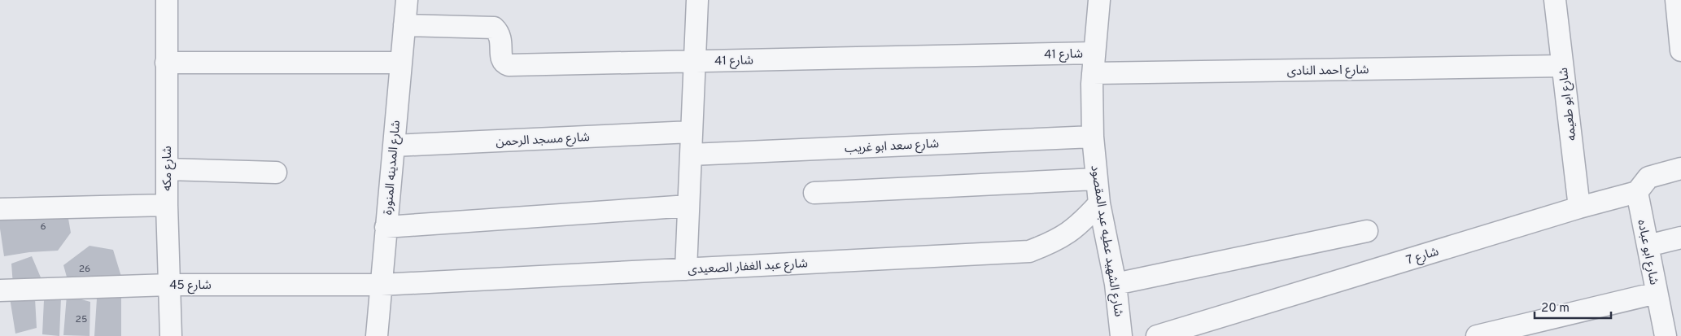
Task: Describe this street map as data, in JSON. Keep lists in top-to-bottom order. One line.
{"streets":{"street":["شارع 41","شارع احمد النادى","شارع ابو طعيمه","شارع مسجد الرحمن","شارع سعد ابو غريب","شارع المدينه المنورة","شارع مكه","شارع الشهيد عطيه عبد المقصود","شارع ابو عباده","شارع 7","شارع عبد الغفار الصعيدى","شارع 45"]},"crossings":[["شارع 41","شارع احمد النادى"],["شارع 41","شارع المدينه المنورة"],["شارع 41","شارع الشهيد عطيه عبد المقصود"],["شارع احمد النادى","شارع ابو طعيمه"],["شارع احمد النادى","شارع الشهيد عطيه عبد المقصود"],["شارع ابو طعيمه","شارع 7"],["شارع مسجد الرحمن","شارع المدينه المنورة"],["شارع سعد ابو غريب","شارع الشهيد عطيه عبد المقصود"],["شارع المدينه المنورة","شارع عبد الغفار الصعيدى"],["شارع المدينه المنورة","شارع 45"],["شارع مكه","شارع 45"],["شارع الشهيد عطيه عبد المقصود","شارع عبد الغفار الصعيدى"],["شارع ابو عباده","شارع 7"],["شارع عبد الغفار الصعيدى","شارع 45"]],"house_numbers":["6","26","25"],"scale_bar":"20 m"}
